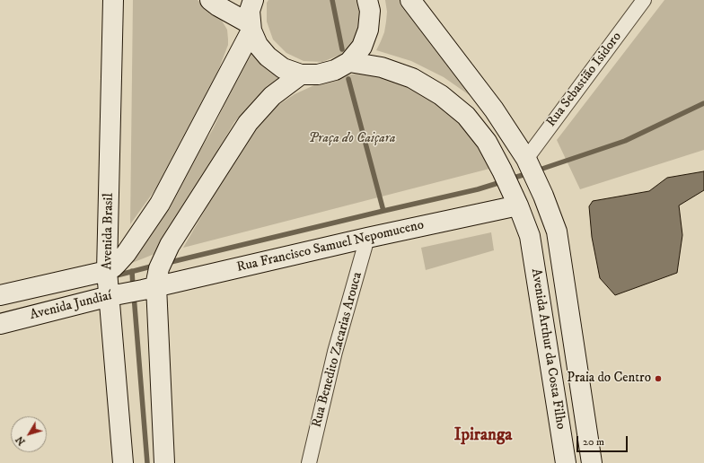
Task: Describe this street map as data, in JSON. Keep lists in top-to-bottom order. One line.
{"streets":{"main road":["Avenida Brasil","Rua Francisco Samuel Nepomuceno","Avenida Jundiaí","Avenida Arthur da Costa Filho"],"street":["Rua Sebastião Isidoro","Rua Benedito Zacarias Arouca"]},"crossings":[["Rua Sebastião Isidoro","Avenida Arthur da Costa Filho"],["Avenida Brasil","Avenida Jundiaí"],["Rua Francisco Samuel Nepomuceno","Avenida Jundiaí"],["Rua Francisco Samuel Nepomuceno","Avenida Arthur da Costa Filho"],["Rua Francisco Samuel Nepomuceno","Rua Benedito Zacarias Arouca"]],"districts":["Ipiranga"],"parks":["Praça do Caiçara"],"places":["Praia do Centro"],"scale_bar":"20 m","north":"bottom left"}
